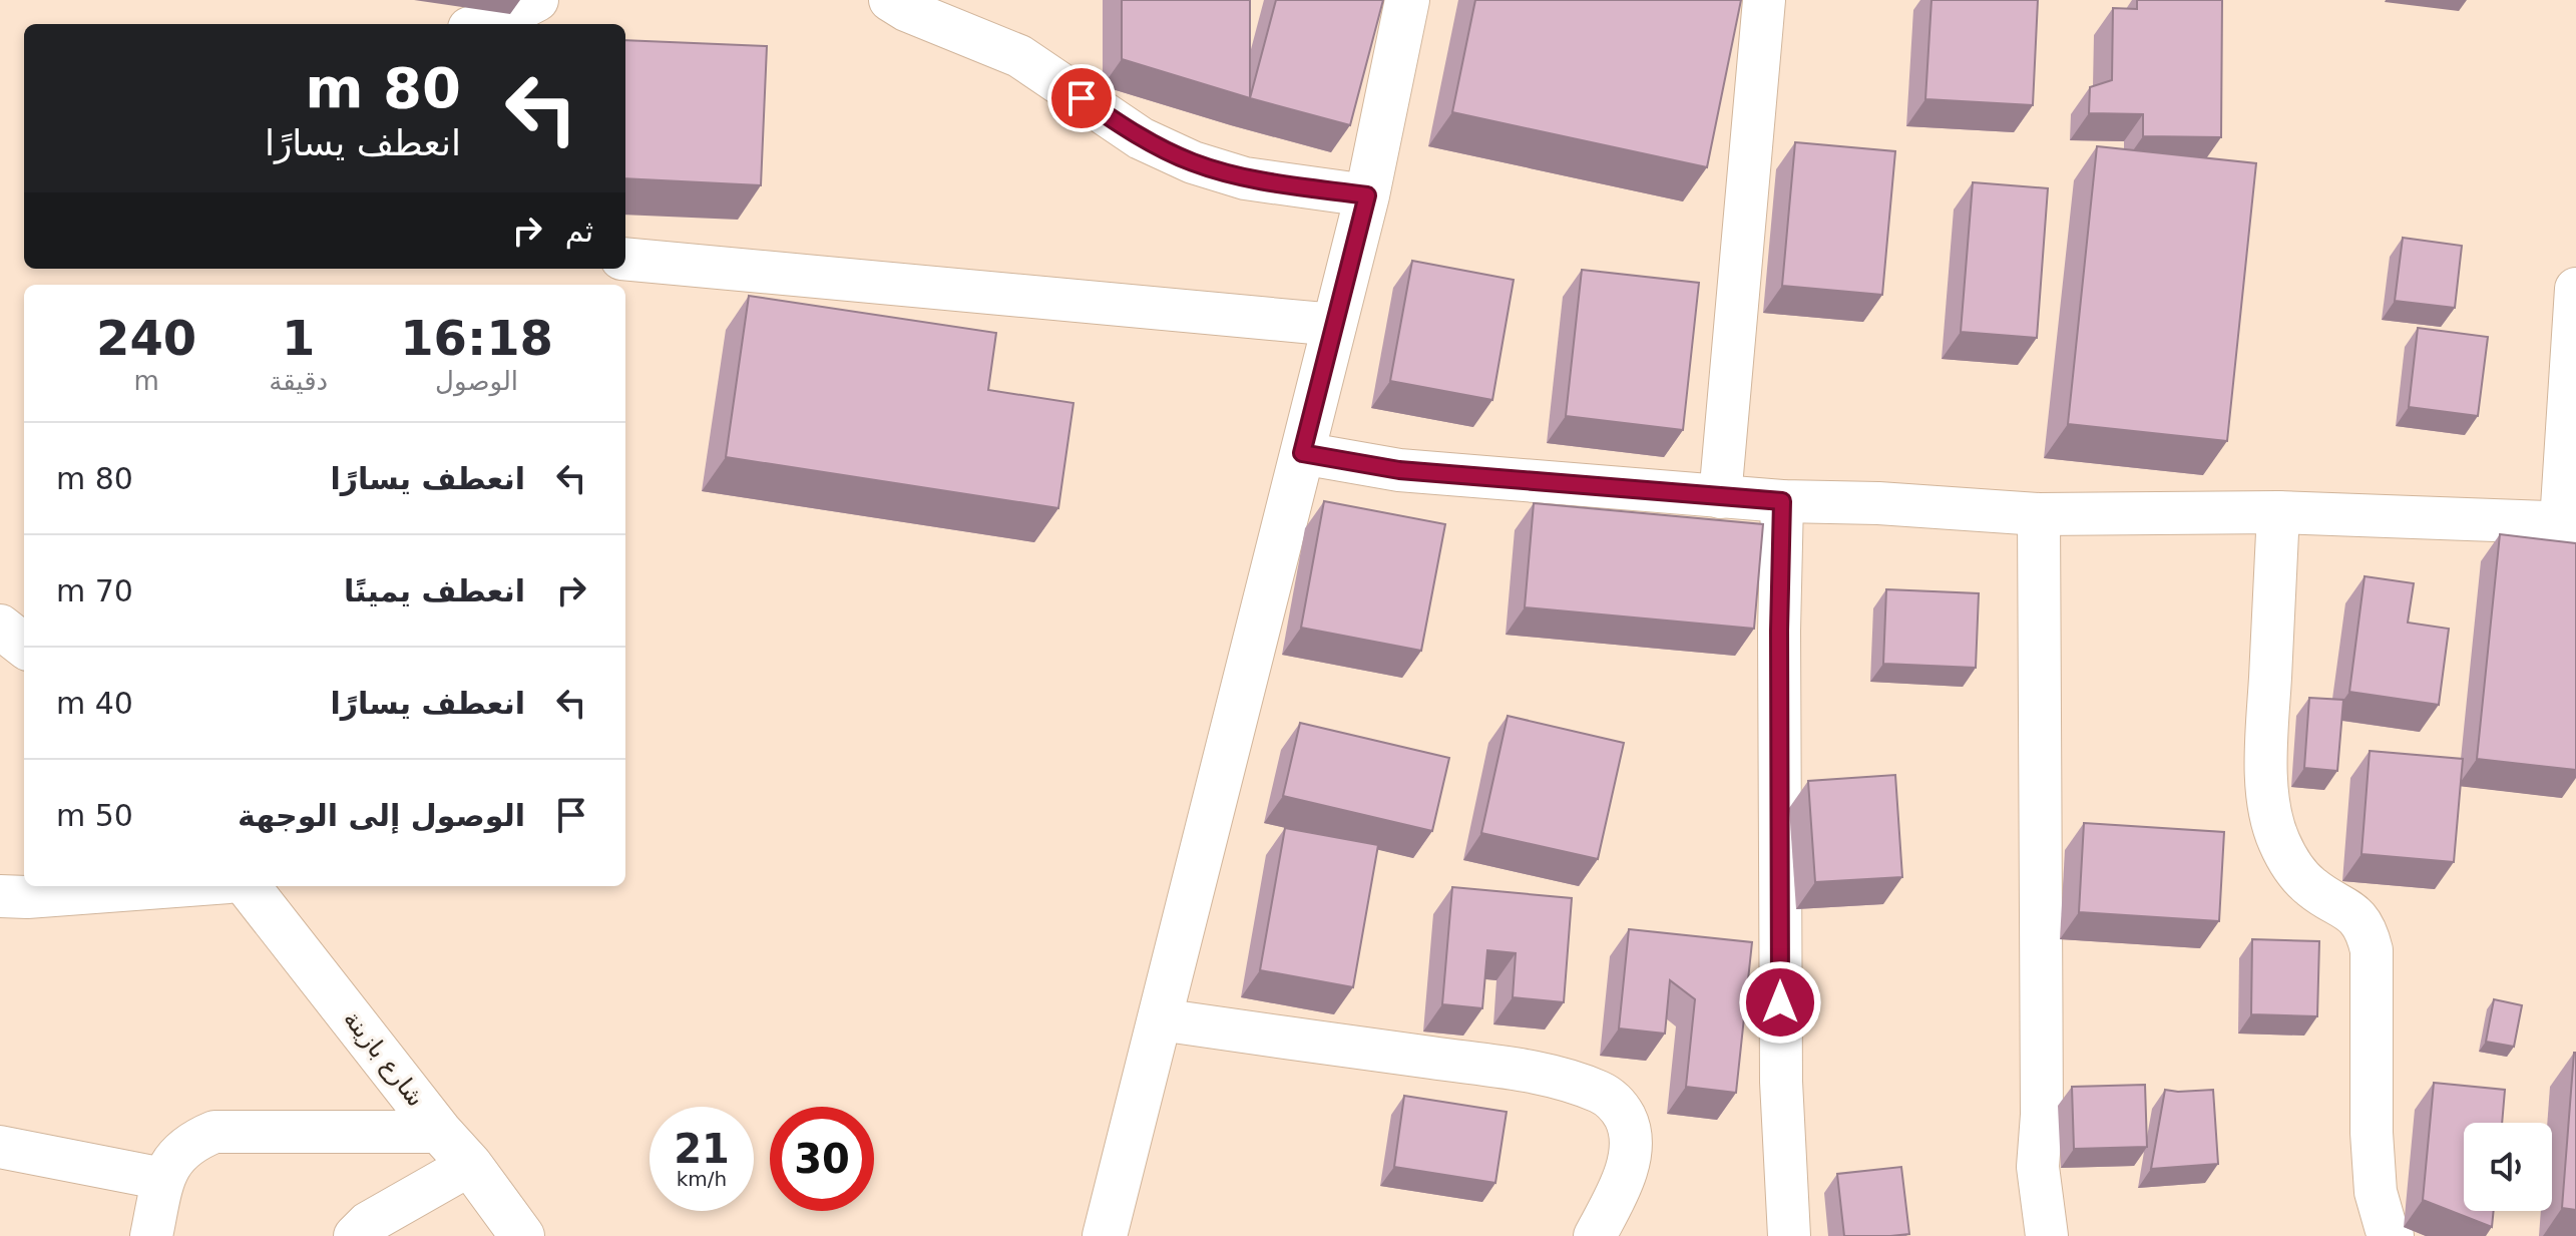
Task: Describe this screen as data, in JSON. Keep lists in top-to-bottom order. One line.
{"streets":{"street":["شارع بازينة"]},"page":{"turn":["80 m","انعطف يسارًا"],"then":"ثم","eta":["16:18","الوصول","1","دقيقة","240","m"],"list":[{"name":"انعطف يسارًا","value":"80 m"},{"name":"انعطف يمينًا","value":"70 m"},{"name":"انعطف يسارًا","value":"40 m"},{"name":"الوصول إلى الوجهة","value":"50 m"}],"speed":"21 km/h","limit":"30"}}
